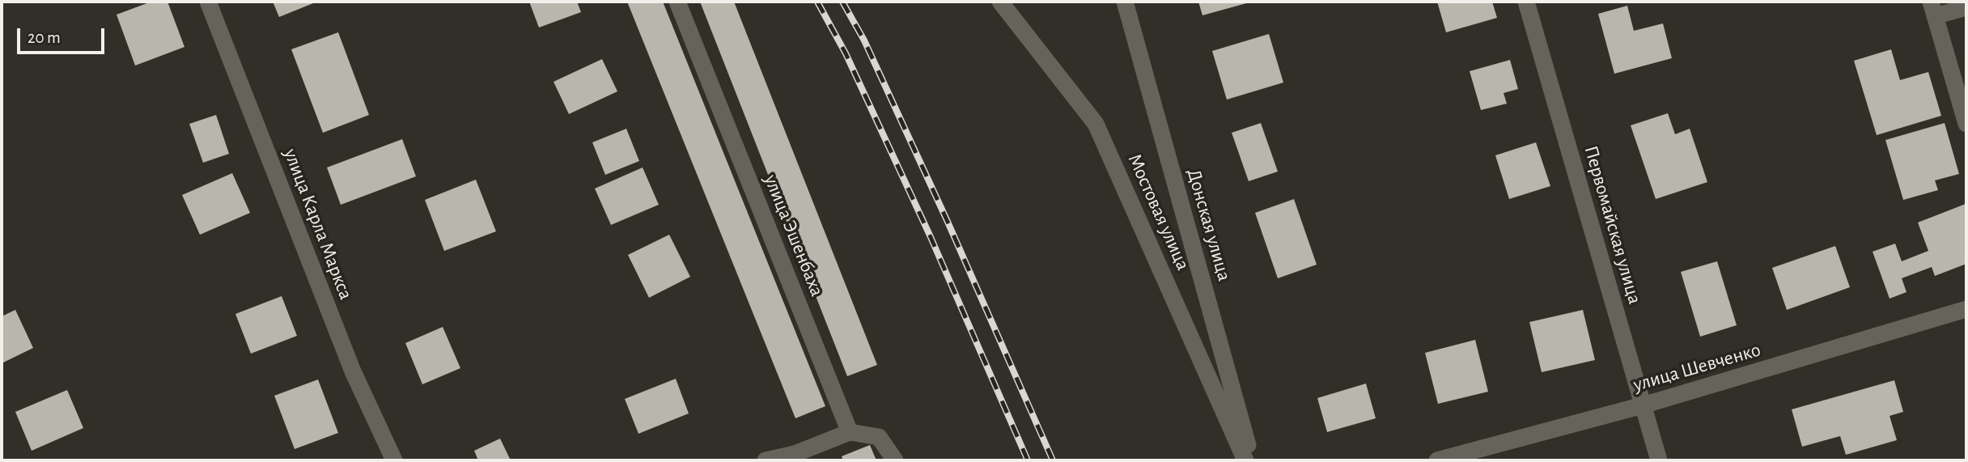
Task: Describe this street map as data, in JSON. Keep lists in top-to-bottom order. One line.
{"streets":{"street":["Мостовая улица","улица Карла Маркса","Донская улица","Первомайская улица","улица Эшенбаха","улица Шевченко"]},"crossings":[["Первомайская улица","улица Шевченко"]],"scale_bar":"20 m"}
